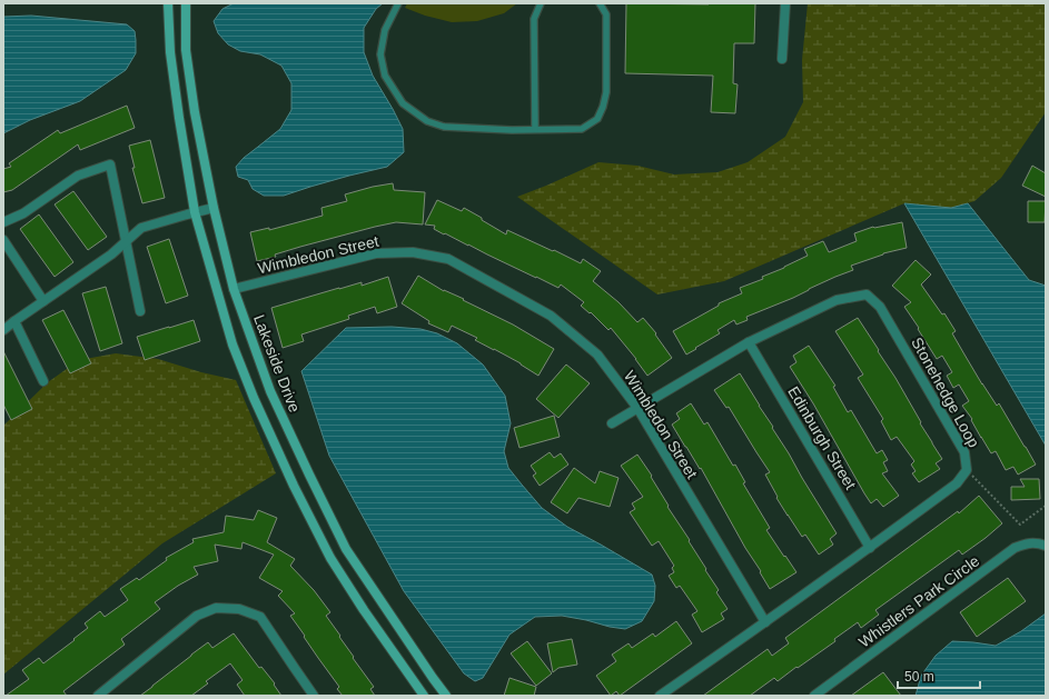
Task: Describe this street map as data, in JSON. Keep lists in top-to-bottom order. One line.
{"streets":{"street":["Wimbledon Street","Lakeside Drive","Stonehedge Loop","Edinburgh Street","Whistlers Park Circle"]},"crossings":[["Wimbledon Street","Lakeside Drive"],["Wimbledon Street","Stonehedge Loop"],["Stonehedge Loop","Edinburgh Street"]],"scale_bar":"50 m"}
